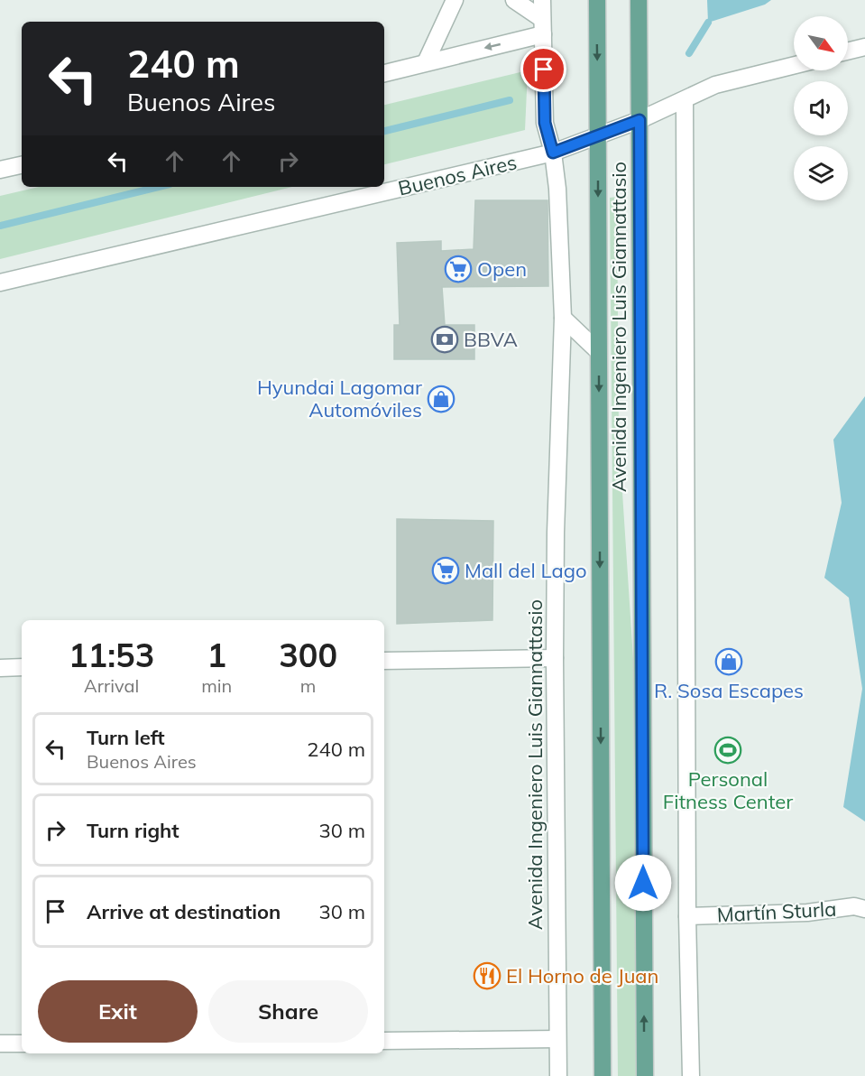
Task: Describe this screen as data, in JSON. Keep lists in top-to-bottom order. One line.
{"streets":{"main road":["Avenida Ingeniero Luis Giannattasio"],"street":["Buenos Aires","Martín Sturla"]},"crossings":[["Buenos Aires","Avenida Ingeniero Luis Giannattasio"]],"places":{"supermarket":["Open","Mall del Lago"],"bank":["BBVA"],"shop":["Hyundai Lagomar Automóviles","R. Sosa Escapes"],"sports":["Personal Fitness Center"],"restaurant":["El Horno de Juan"]},"north":"bottom right","page":{"turn":["240 m","Buenos Aires"],"eta":["11:53","Arrival","1","min","300","m"],"list":[{"name":"Turn left","note":"Buenos Aires","value":"240 m"},{"name":"Turn right","value":"30 m"},{"name":"Arrive at destination","value":"30 m"}],"buttons":["Exit","Share"]}}
